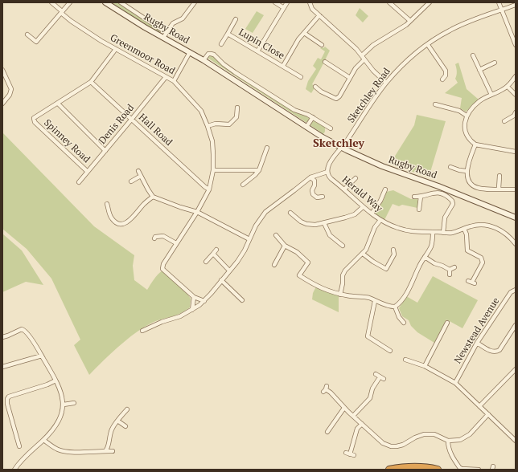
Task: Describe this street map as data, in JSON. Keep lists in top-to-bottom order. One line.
{"streets":{"main road":["Rugby Road"],"street":["Lupin Close","Greenmoor Road","Sketchley Road","Denis Road","Hall Road","Spinney Road","Herald Way","Newstead Avenue"]},"crossings":[["Rugby Road","Sketchley Road"],["Greenmoor Road","Denis Road"],["Greenmoor Road","Hall Road"],["Denis Road","Hall Road"],["Denis Road","Spinney Road"]],"districts":["Sketchley"]}
